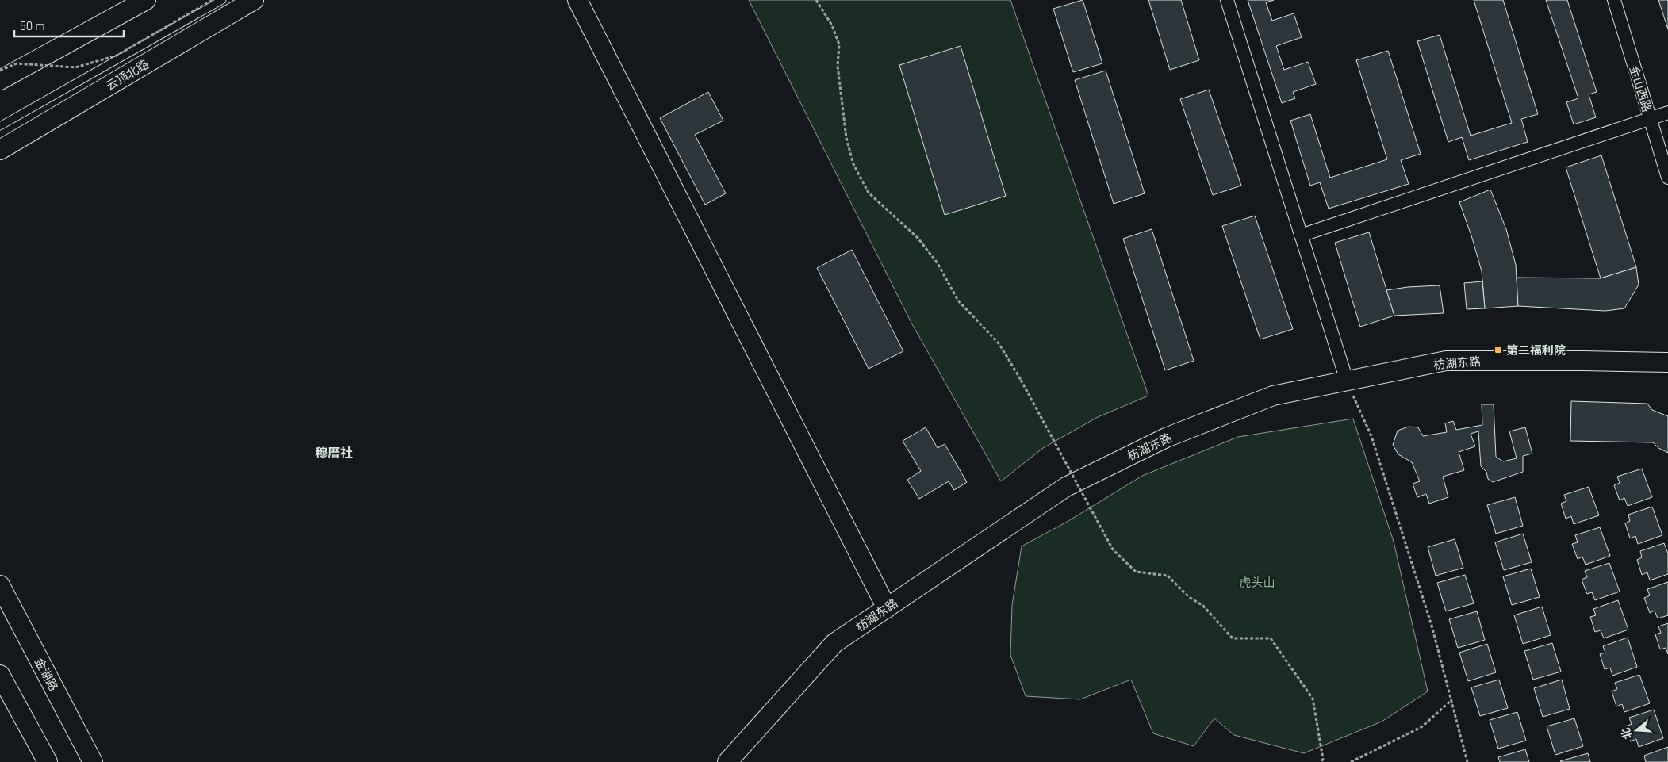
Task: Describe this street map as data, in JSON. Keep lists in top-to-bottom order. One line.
{"streets":{"street":["云顶北路","金山西路","枋湖东路","金湖路"]},"districts":["穆厝社"],"parks":["虎头山"],"places":{"transit":["第二福利院"]},"scale_bar":"50 m","north":"left"}
